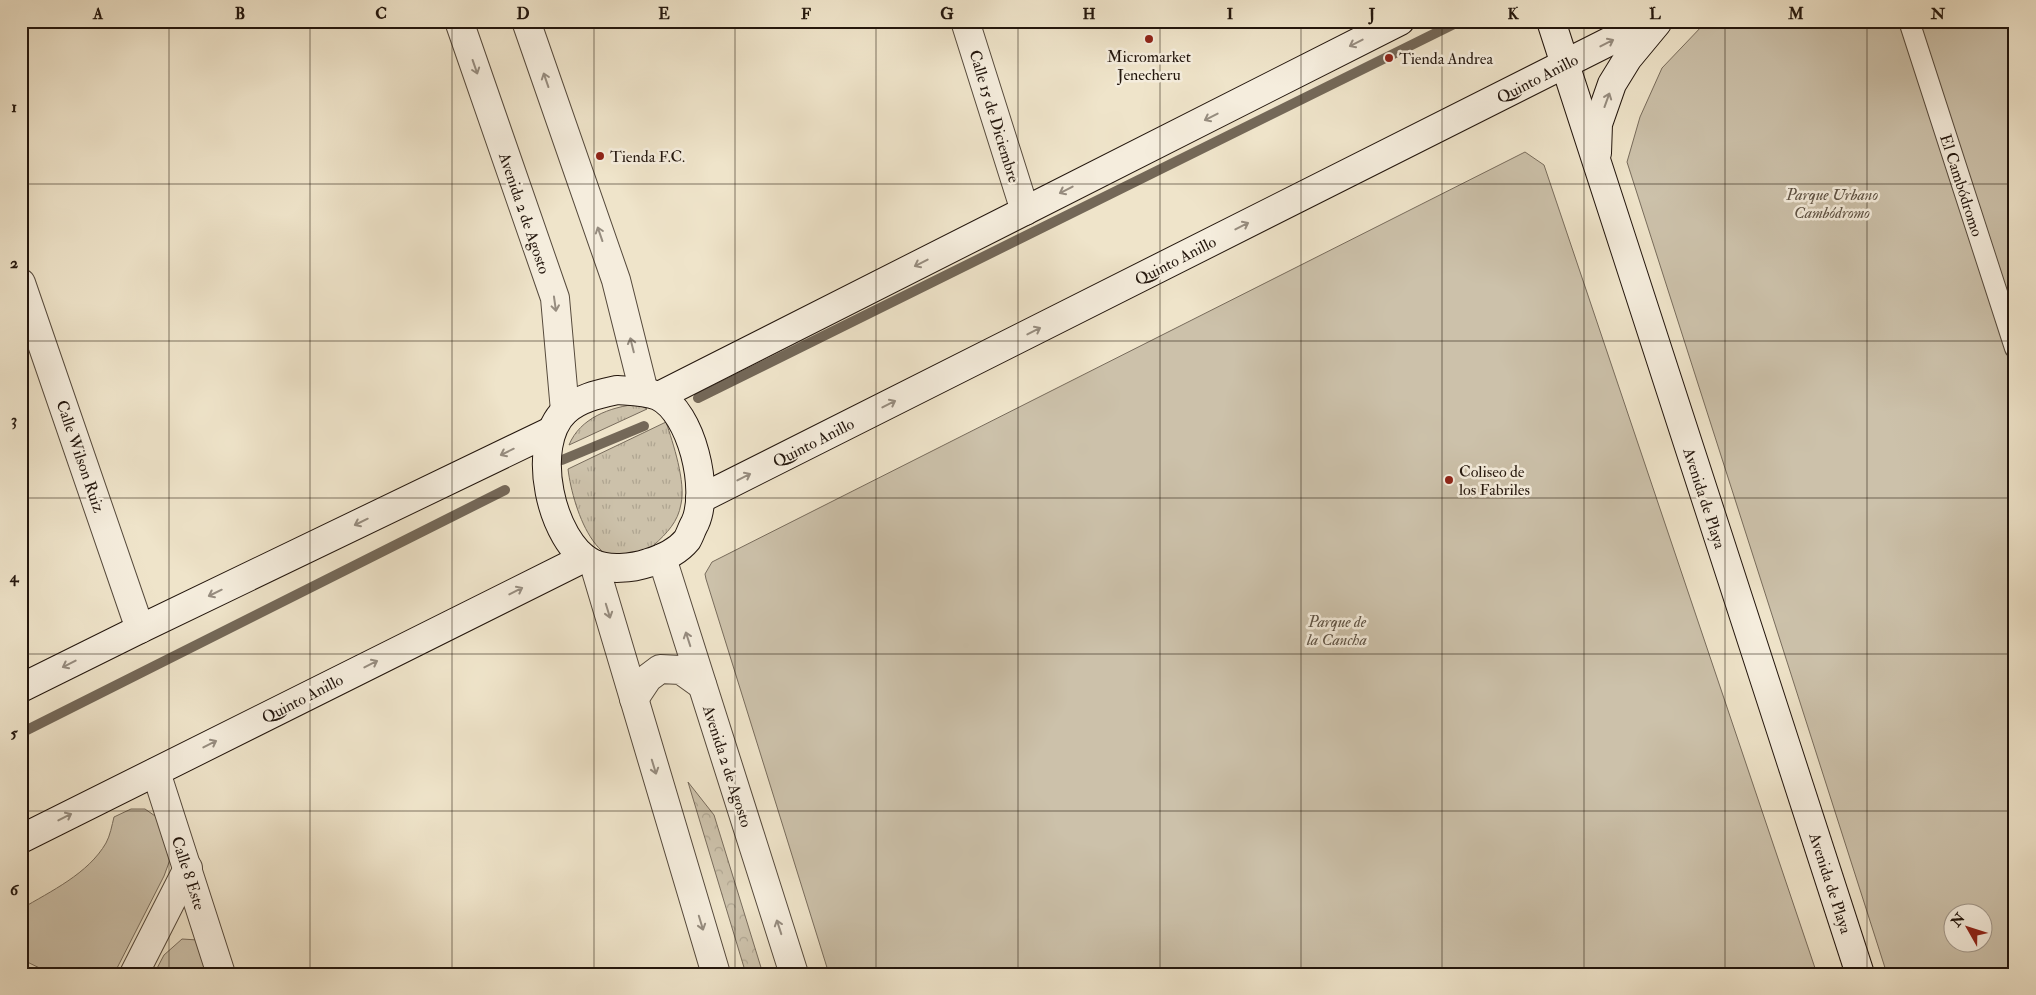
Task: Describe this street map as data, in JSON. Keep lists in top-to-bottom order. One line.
{"streets":{"main road":["Quinto Anillo","Calle 15 de Diciembre","Avenida 2 de Agosto","Calle Wilson Ruiz","Avenida de Playa","Calle 8 Este"],"lane":["El Cambódromo"]},"crossings":[["Quinto Anillo","Avenida 2 de Agosto"],["Quinto Anillo","Avenida de Playa"],["Quinto Anillo","Calle 8 Este"]],"parks":["Parque Urbano Cambódromo","Parque de la Cancha"],"places":["Micromarket Jenecheru","Tienda Andrea","Tienda F.C.","Coliseo de los Fabriles"],"north":"top left","grid":{"columns":["A","B","C","D","E","F","G","H","I","J","K","L","M","N"],"rows":["1","2","3","4","5","6"]}}
